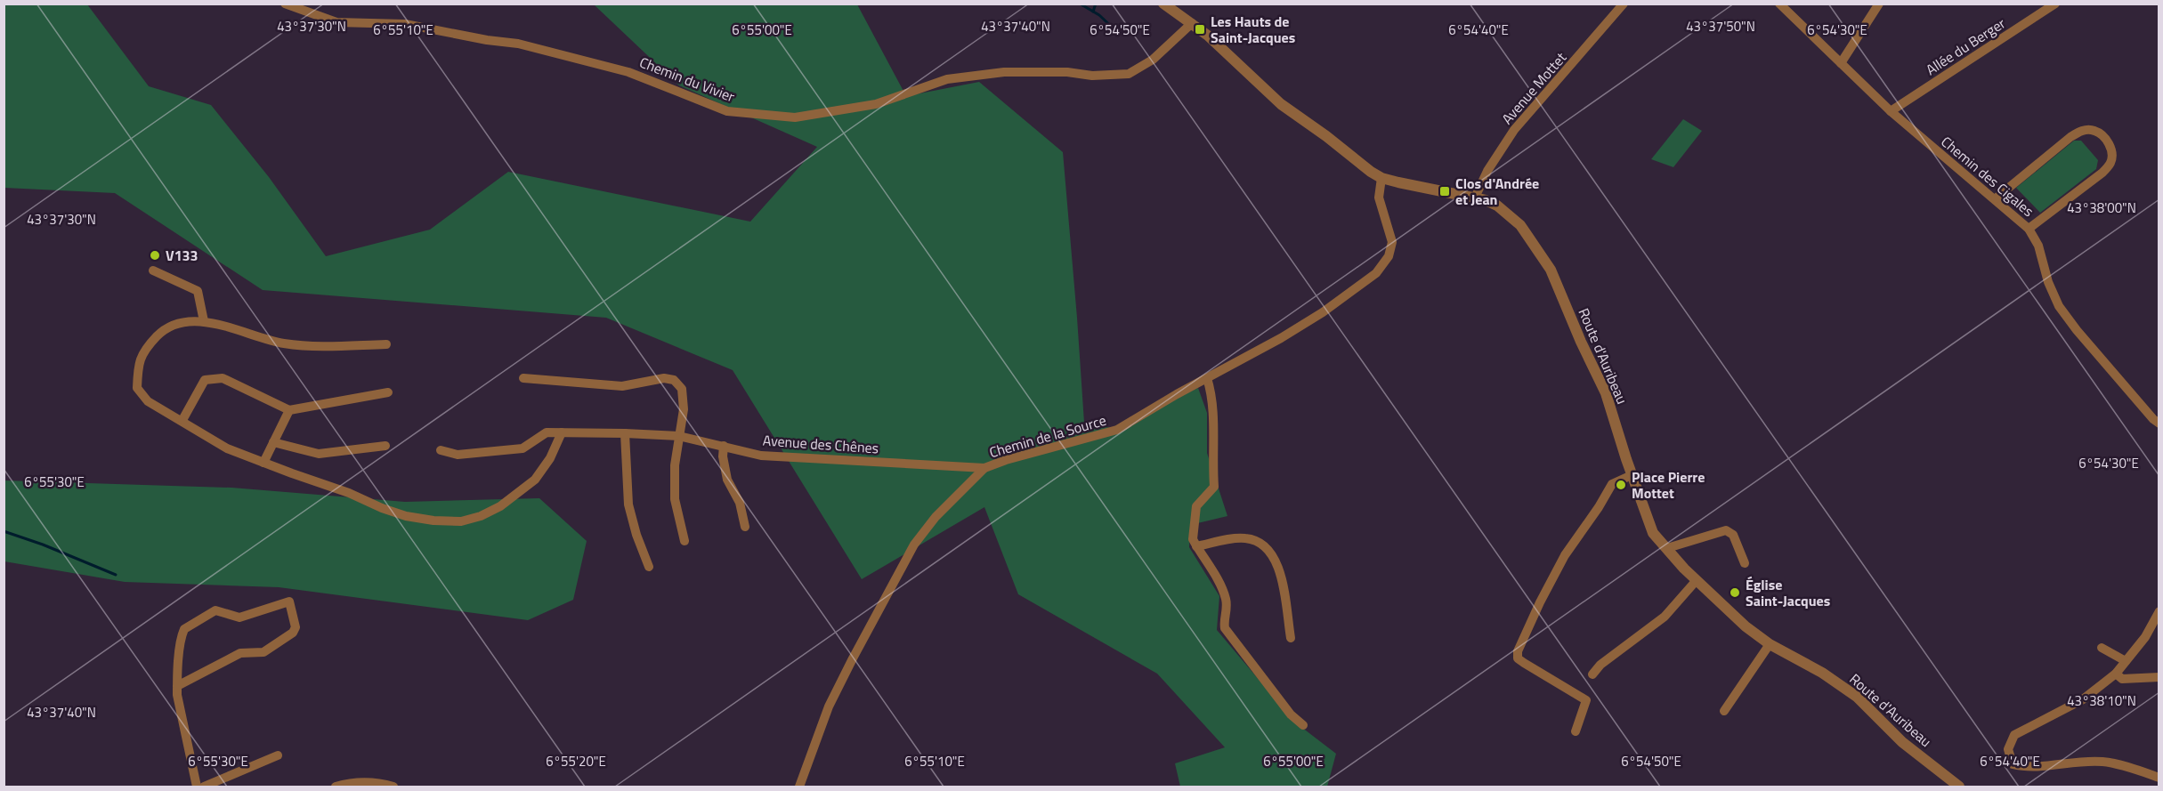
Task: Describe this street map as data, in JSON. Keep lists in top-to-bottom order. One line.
{"streets":{"street":["Allée du Berger","Chemin du Vivier","Avenue Mottet","Chemin des Cigales","Route d'Auribeau","Chemin de la Source","Avenue des Chênes"]},"crossings":[["Allée du Berger","Chemin des Cigales"],["Chemin du Vivier","Route d'Auribeau"],["Avenue Mottet","Route d'Auribeau"],["Route d'Auribeau","Chemin de la Source"],["Chemin de la Source","Avenue des Chênes"]],"places":{"transit":["Les Hauts de Saint-Jacques","Clos d'Andrée et Jean"],"other":["V133","Place Pierre Mottet","Église Saint-Jacques"]},"coordinates":["43°37'30\"N","43°37'40\"N","43°37'50\"N","6°55'10\"E","6°55'00\"E","6°54'50\"E","6°54'40\"E","6°54'30\"E","43°38'00\"N","6°55'30\"E","43°38'10\"N","6°55'20\"E"]}
